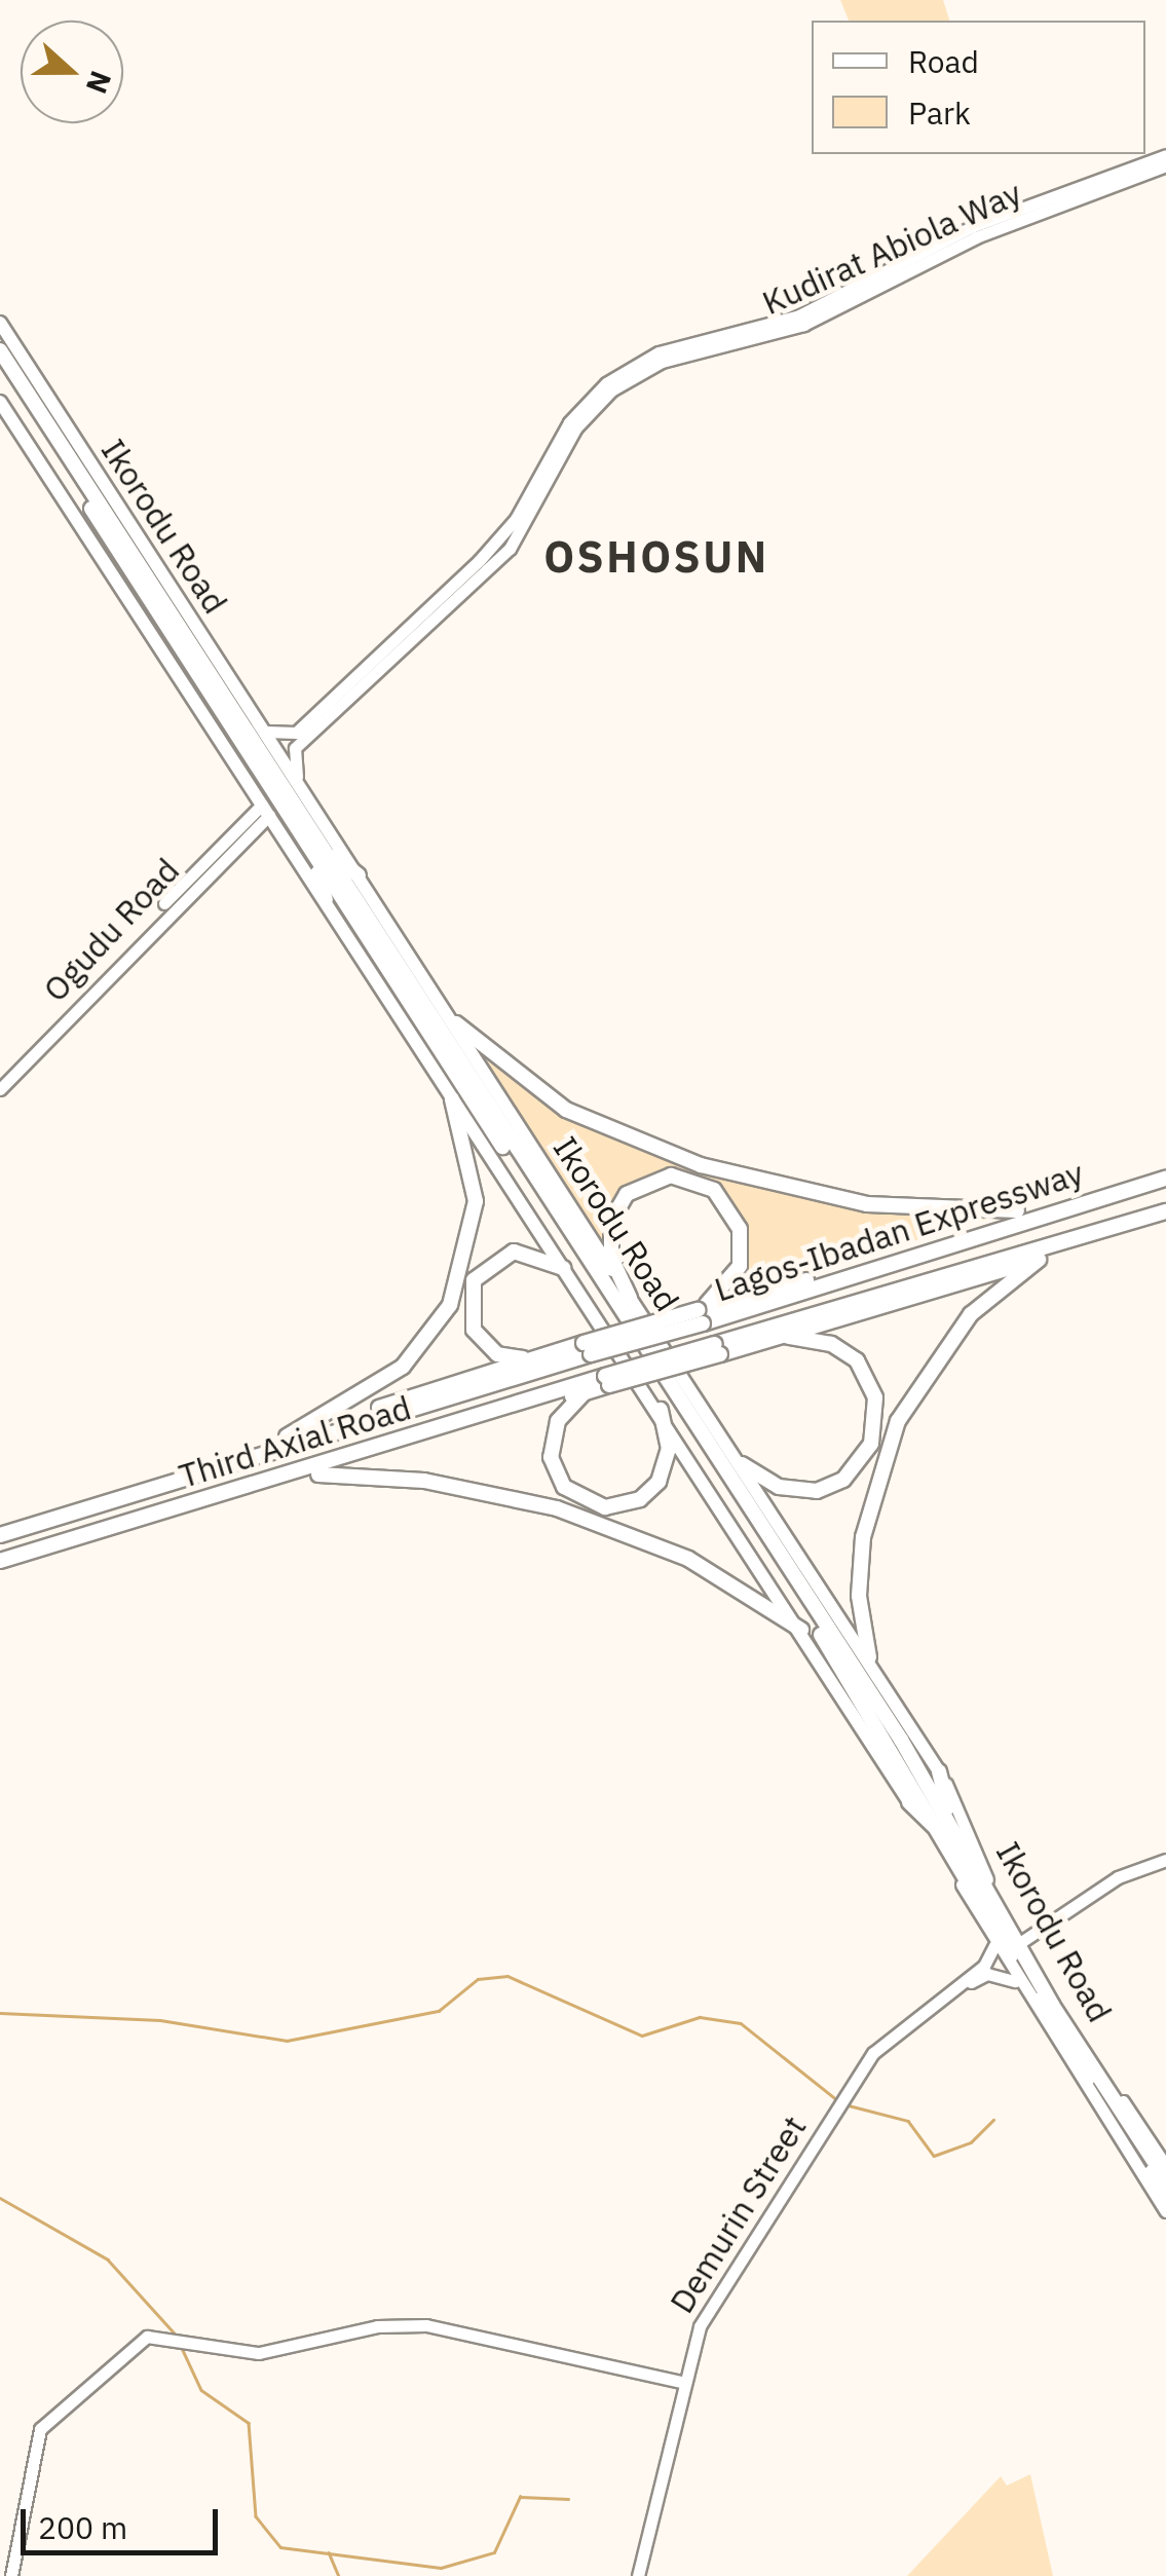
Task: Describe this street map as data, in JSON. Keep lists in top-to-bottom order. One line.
{"streets":{"highway":["Ikorodu Road","Lagos-Ibadan Expressway","Third Axial Road"],"street":["Kudirat Abiola Way","Ogudu Road","Demurin Street"]},"crossings":[["Kudirat Abiola Way","Ikorodu Road"],["Ikorodu Road","Ogudu Road"],["Ikorodu Road","Demurin Street"],["Lagos-Ibadan Expressway","Third Axial Road"]],"districts":["OSHOSUN"],"legend":["Road","Park"],"scale_bar":"200 m","north":"right"}
